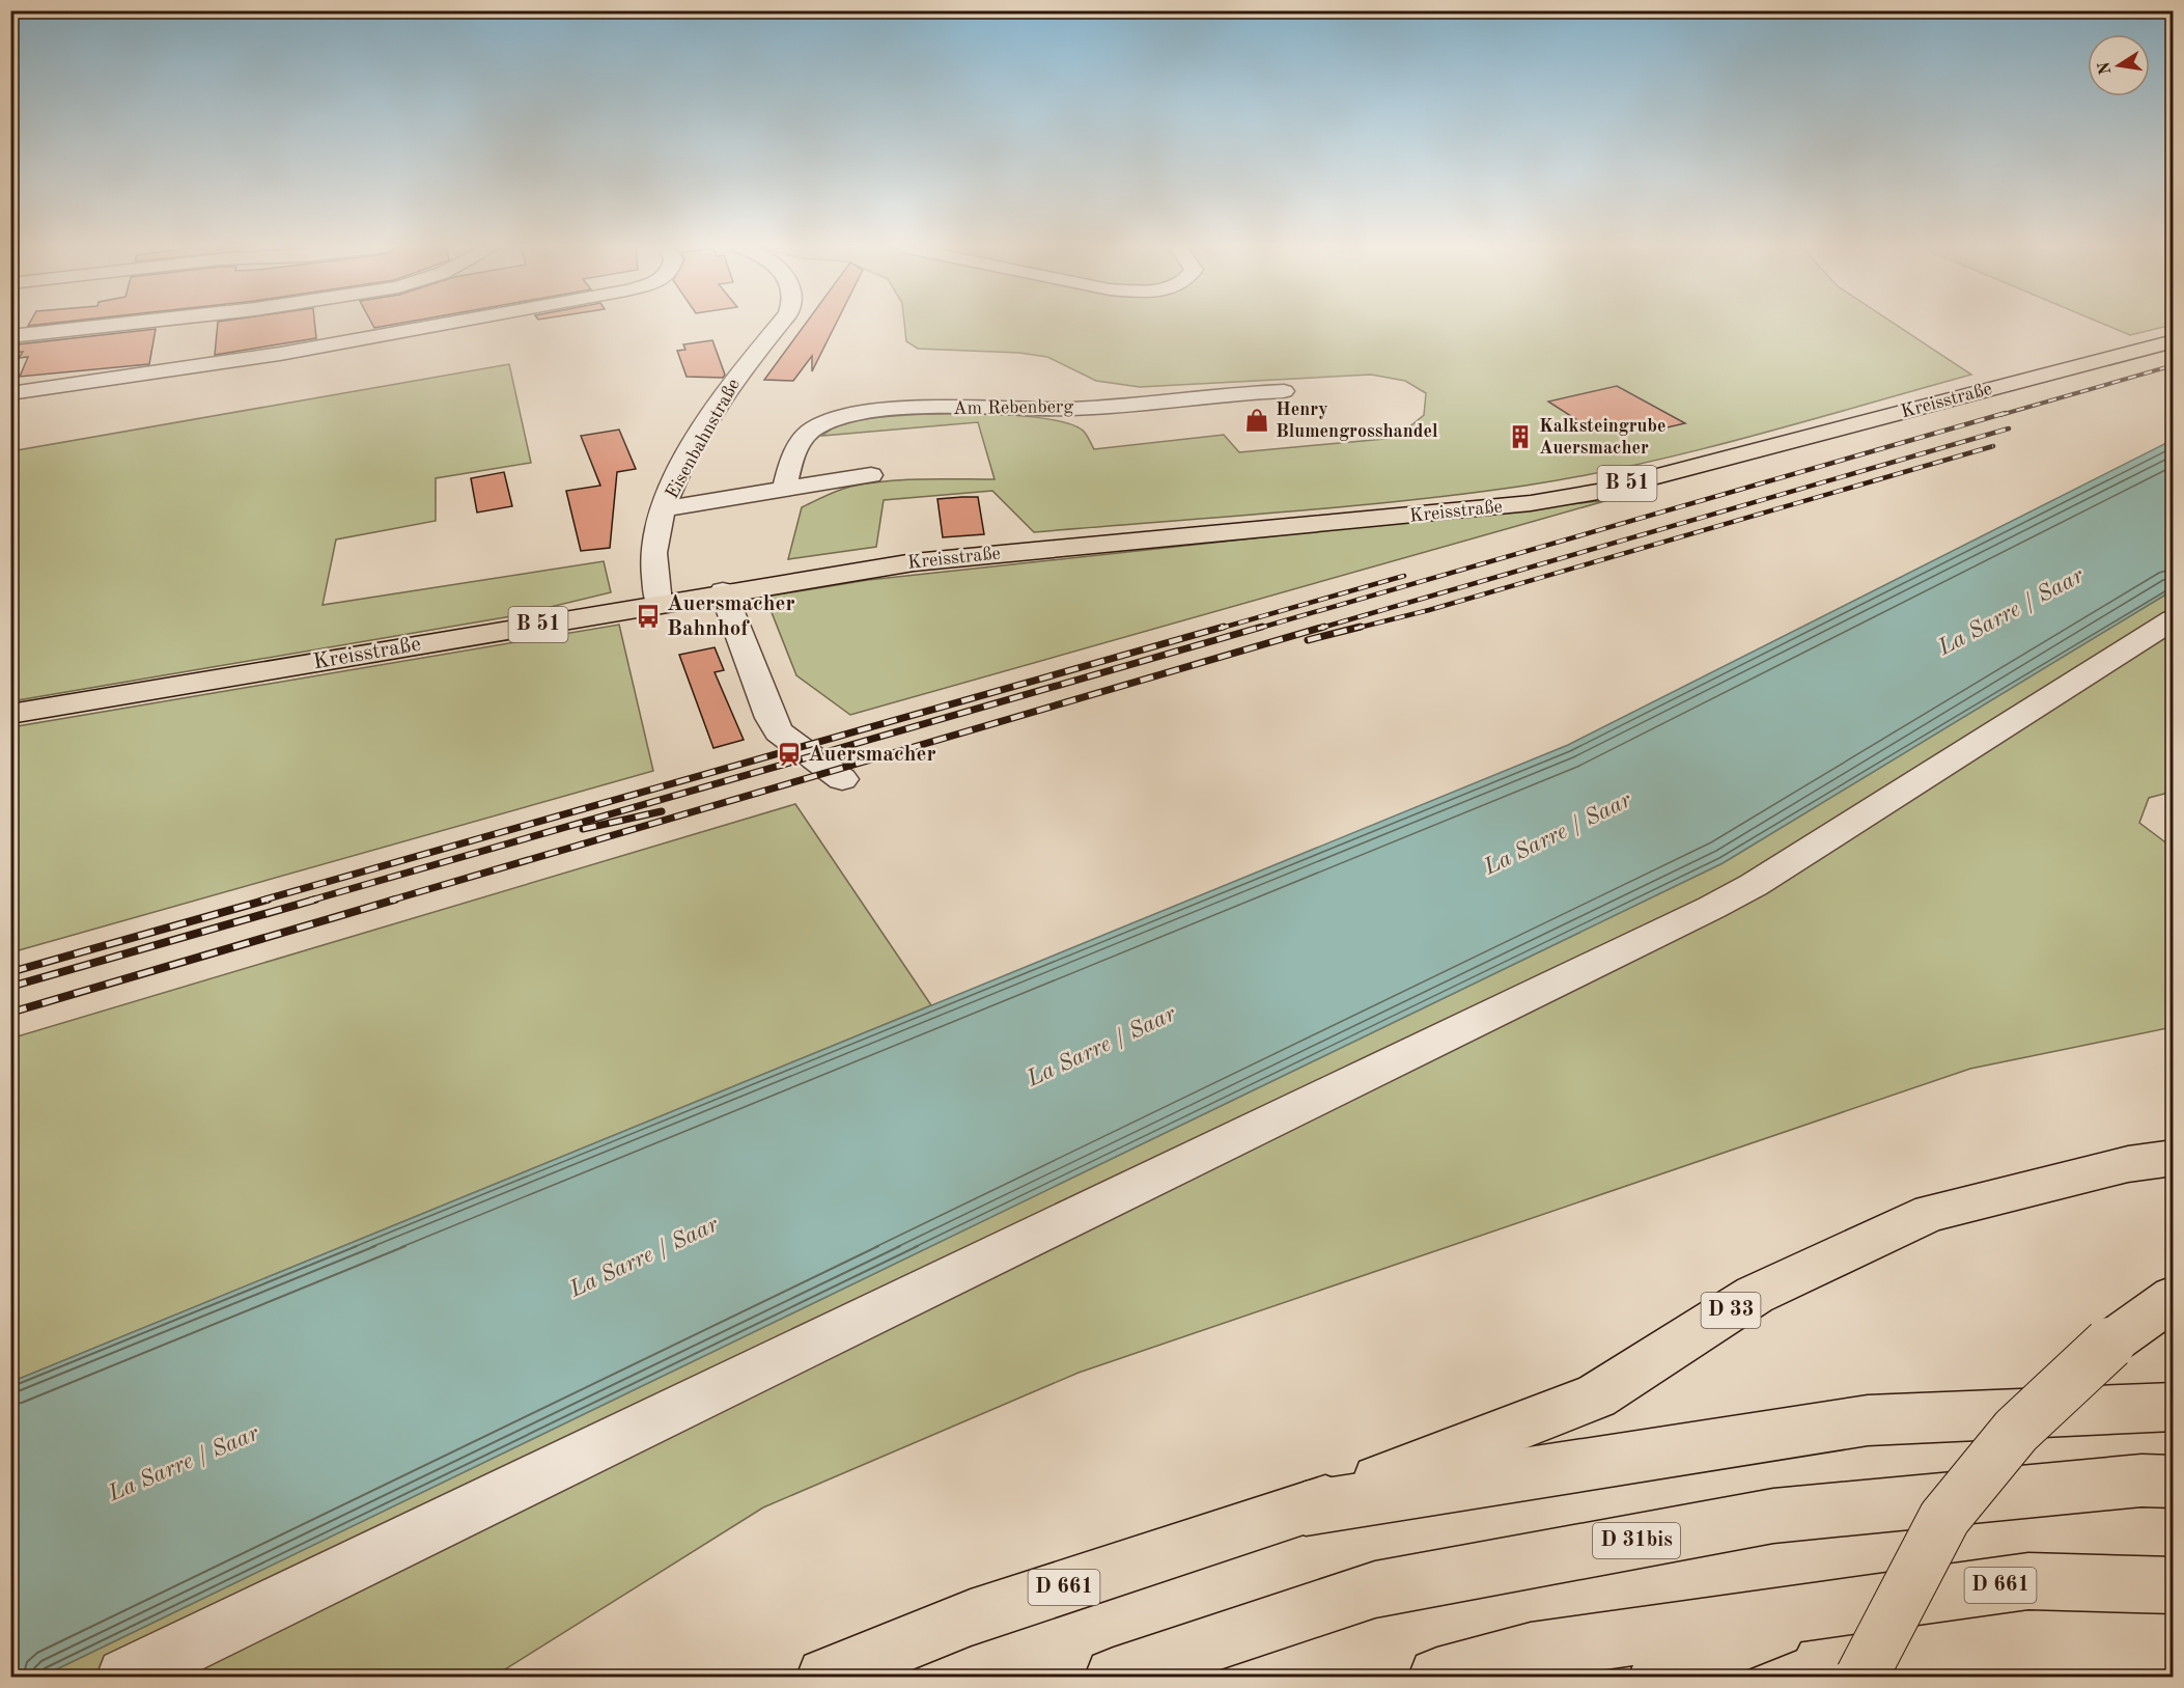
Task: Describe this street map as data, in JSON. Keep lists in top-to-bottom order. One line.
{"streets":{"main road":["Kreisstraße","B 51","D 33","D 31bis","D 661"],"street":["Am Rebenberg","Eisenbahnstraße"]},"crossings":[["Kreisstraße","Eisenbahnstraße"],["D 33","D 661"]],"water":["La Sarre / Saar"],"places":{"shop":["Henry Blumengrosshandel"],"building":["Kalksteingrube Auersmacher"],"bus stop":["Auersmacher Bahnhof"],"station":["Auersmacher"]},"north":"left"}
